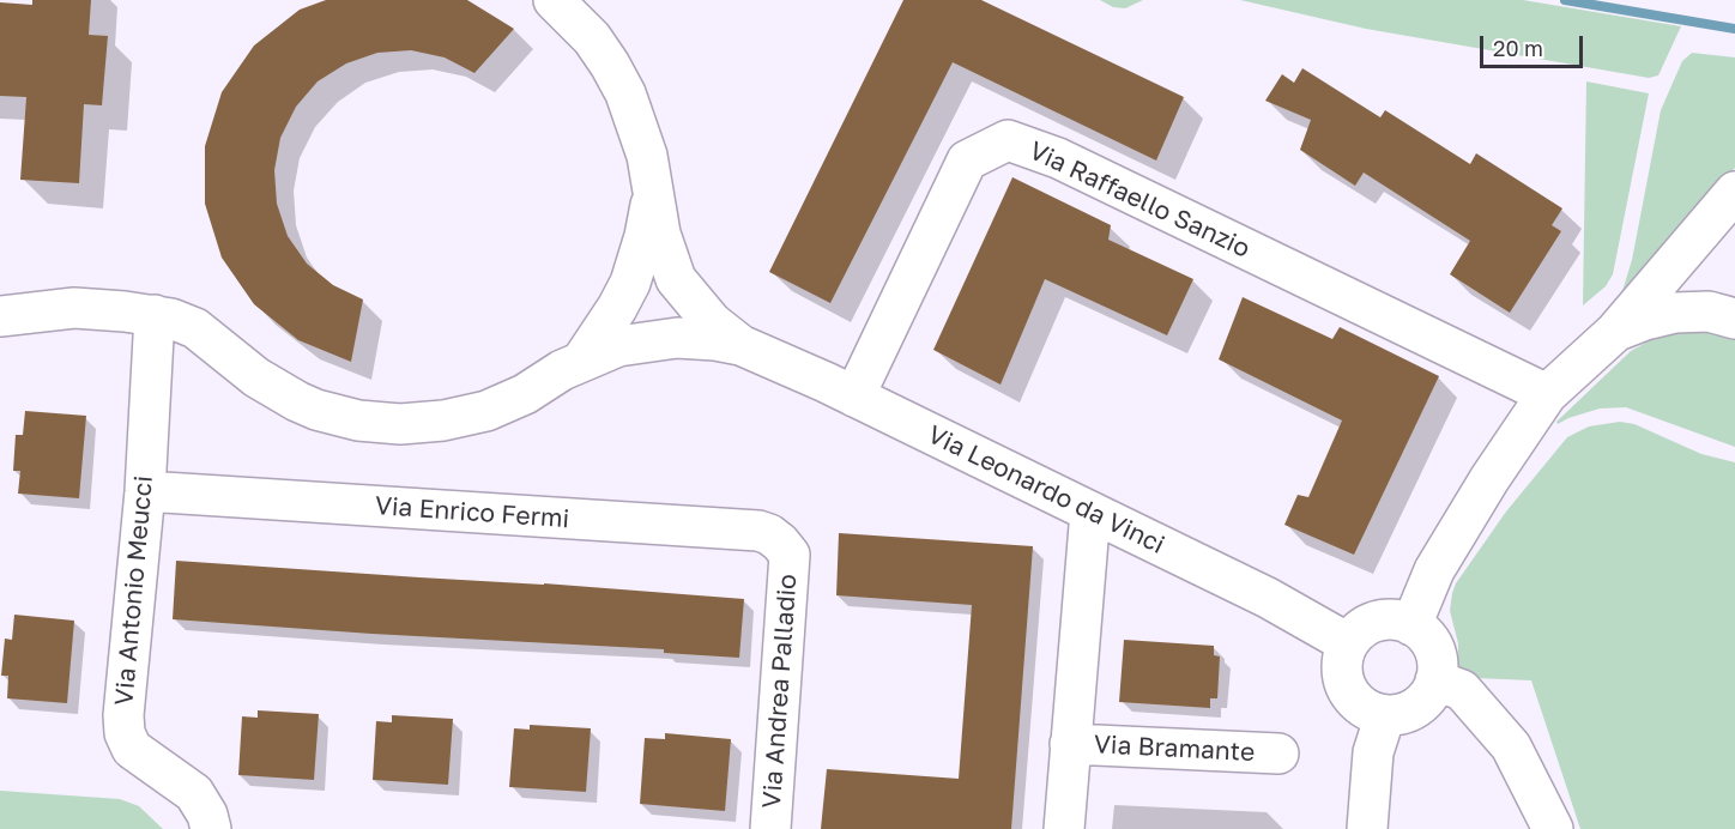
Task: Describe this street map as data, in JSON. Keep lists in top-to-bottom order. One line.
{"streets":{"street":["Via Raffaello Sanzio","Via Leonardo da Vinci","Via Enrico Fermi","Via Antonio Meucci","Via Andrea Palladio","Via Bramante"]},"crossings":[["Via Raffaello Sanzio","Via Leonardo da Vinci"],["Via Leonardo da Vinci","Via Antonio Meucci"],["Via Enrico Fermi","Via Antonio Meucci"],["Via Enrico Fermi","Via Andrea Palladio"]],"scale_bar":"20 m"}
